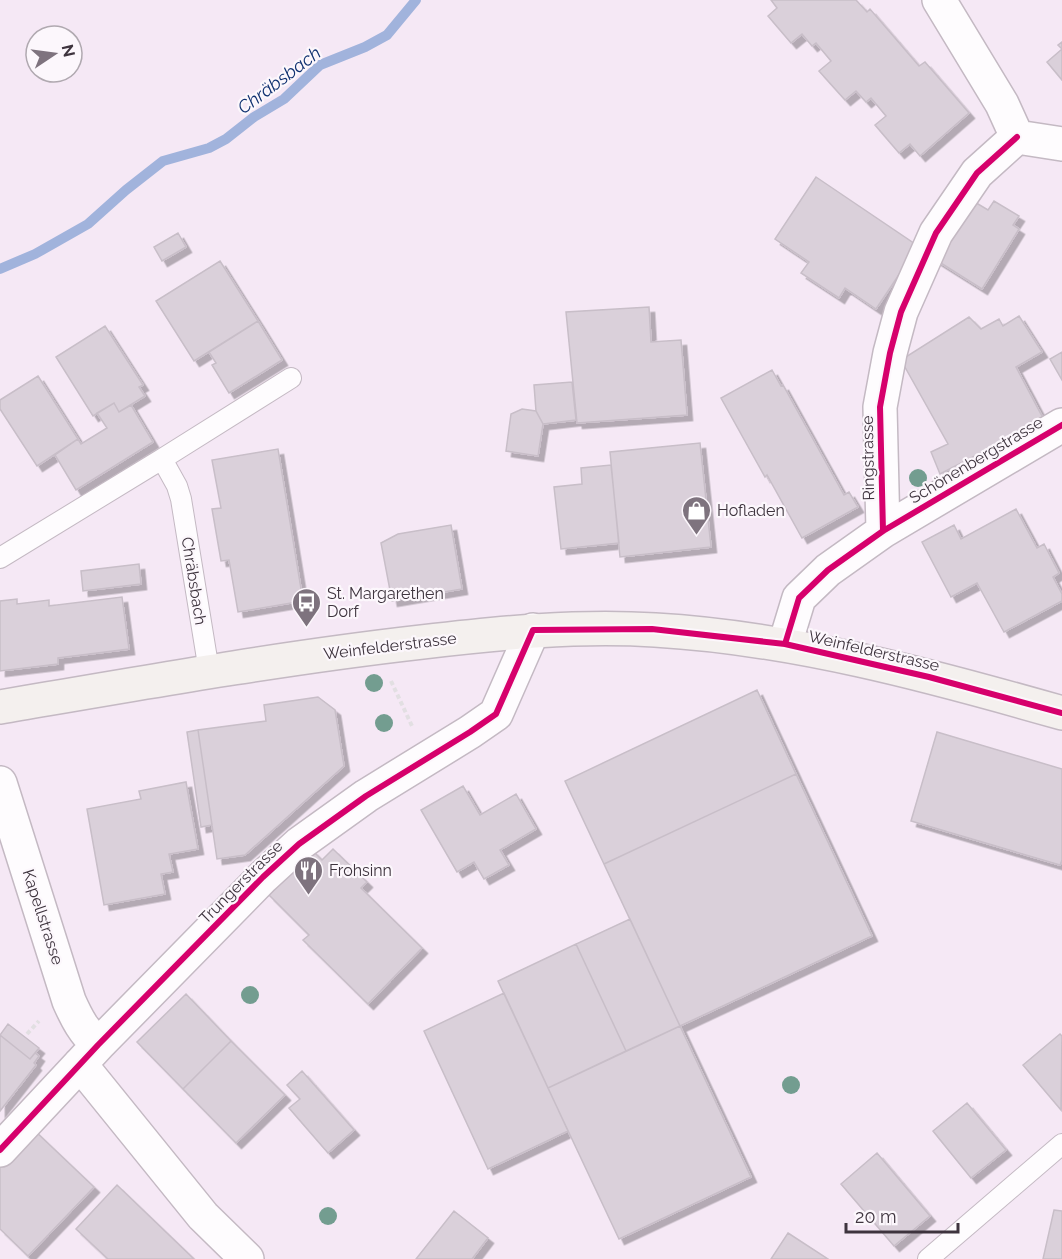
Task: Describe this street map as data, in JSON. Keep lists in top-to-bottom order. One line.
{"streets":{"main road":["Weinfelderstrasse"],"street":["Ringstrasse","Schönenbergstrasse","Trungerstrasse","Kapellstrasse"],"lane":["Chräbsbach"]},"crossings":[["Ringstrasse","Schönenbergstrasse"],["Schönenbergstrasse","Weinfelderstrasse"],["Chräbsbach","Weinfelderstrasse"],["Weinfelderstrasse","Trungerstrasse"],["Trungerstrasse","Kapellstrasse"]],"water":["Chräbsbach"],"places":{"shop":["Hofladen"],"bus stop":["St. Margarethen Dorf"],"restaurant":["Frohsinn"]},"scale_bar":"20 m","north":"right"}
